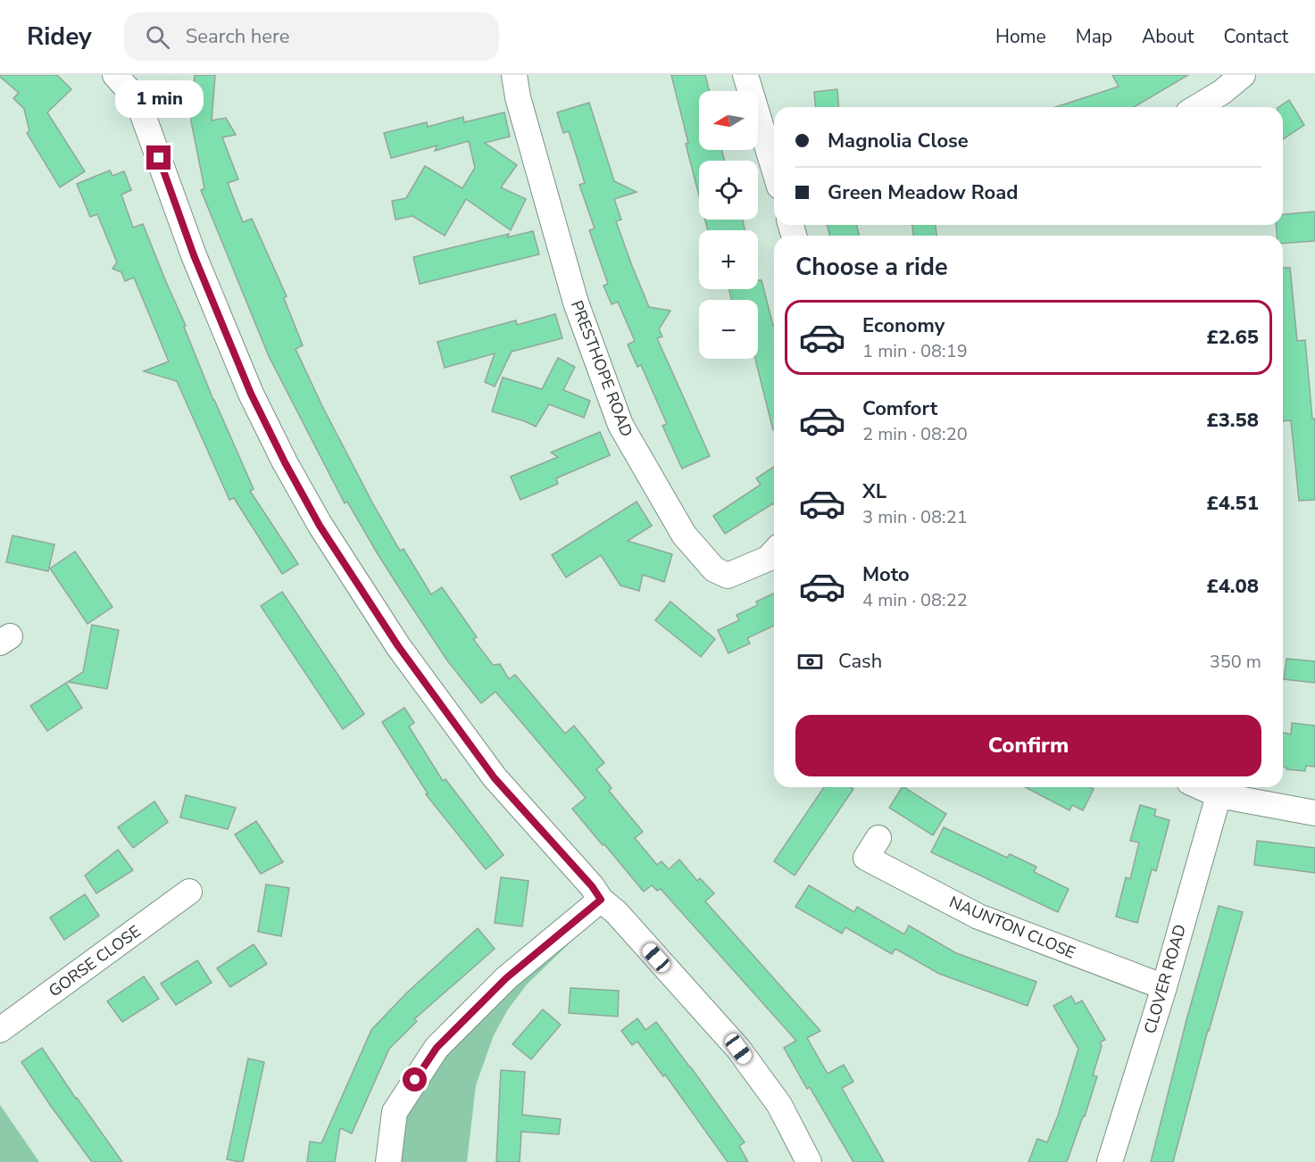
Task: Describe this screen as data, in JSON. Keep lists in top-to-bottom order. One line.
{"streets":{"street":["PRESTHOPE ROAD","NAUNTON CLOSE","GORSE CLOSE","CLOVER ROAD"]},"crossings":[["NAUNTON CLOSE","CLOVER ROAD"]],"north":"left","page":{"header":"Ridey","search":"Search here","nav":["Home","Map","About","Contact"],"bubble":"1 min","map_buttons":["+","−"],"banner":["Magnolia Close","Green Meadow Road"],"heading":"Choose a ride","list":[{"name":"Economy","note":"1 min · 08:19","value":"£2.65"},{"name":"Comfort","note":"2 min · 08:20","value":"£3.58"},{"name":"XL","note":"3 min · 08:21","value":"£4.51"},{"name":"Moto","note":"4 min · 08:22","value":"£4.08"}],"pay":["Cash","350 m"],"buttons":"Confirm"}}
